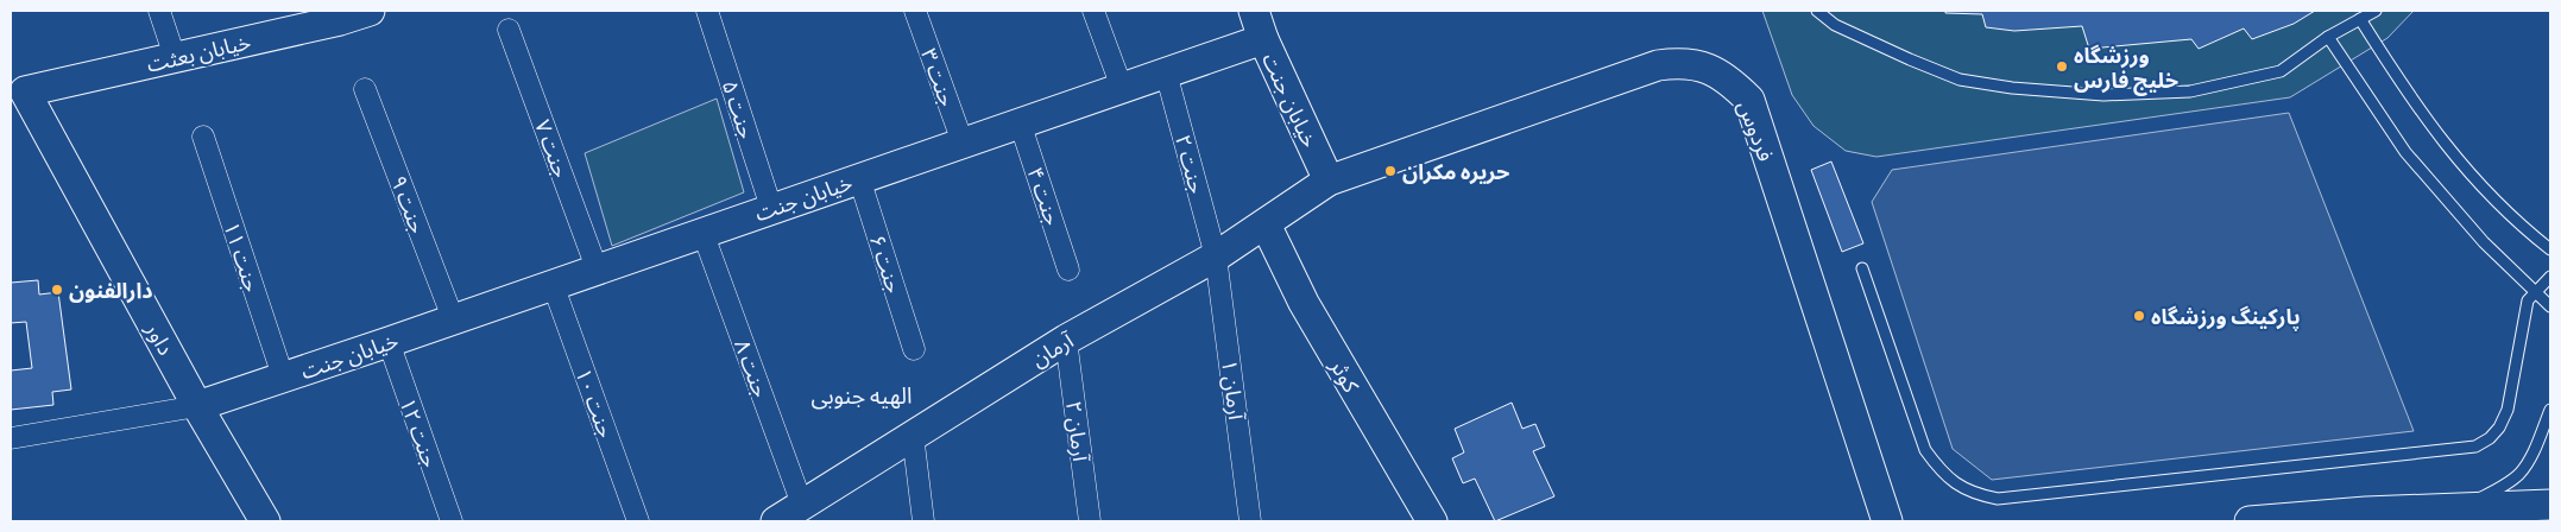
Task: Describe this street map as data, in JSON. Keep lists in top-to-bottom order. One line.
{"streets":{"street":["خیابان بعثت","جنت ۳","خیابان جنت","جنت ۵","فردوس","جنت ۷","جنت ۲","جنت ۴","جنت ۹","جنت ۱۱","جنت ۶","داور","آرمان","جنت ۸","کوثر","آرمان ۱","جنت ۱۰","آرمان ۲","جنت ۱۲"]},"crossings":[["خیابان بعثت","داور"],["جنت ۳","خیابان جنت"],["خیابان جنت","جنت ۵"],["خیابان جنت","فردوس"],["خیابان جنت","جنت ۷"],["خیابان جنت","جنت ۲"],["خیابان جنت","جنت ۴"],["خیابان جنت","جنت ۹"],["خیابان جنت","جنت ۱۱"],["خیابان جنت","جنت ۶"],["خیابان جنت","داور"],["خیابان جنت","آرمان"],["خیابان جنت","جنت ۸"],["خیابان جنت","جنت ۱۰"],["خیابان جنت","جنت ۱۲"],["فردوس","آرمان"],["جنت ۲","آرمان"],["جنت ۲","آرمان ۱"],["آرمان","جنت ۸"],["آرمان","کوثر"],["آرمان","آرمان ۱"],["آرمان","آرمان ۲"]],"districts":["الهیه جنوبی"],"places":["ورزشگاه خلیج فارس","حریره مکران","دارالفنون","پارکینگ ورزشگاه"]}
